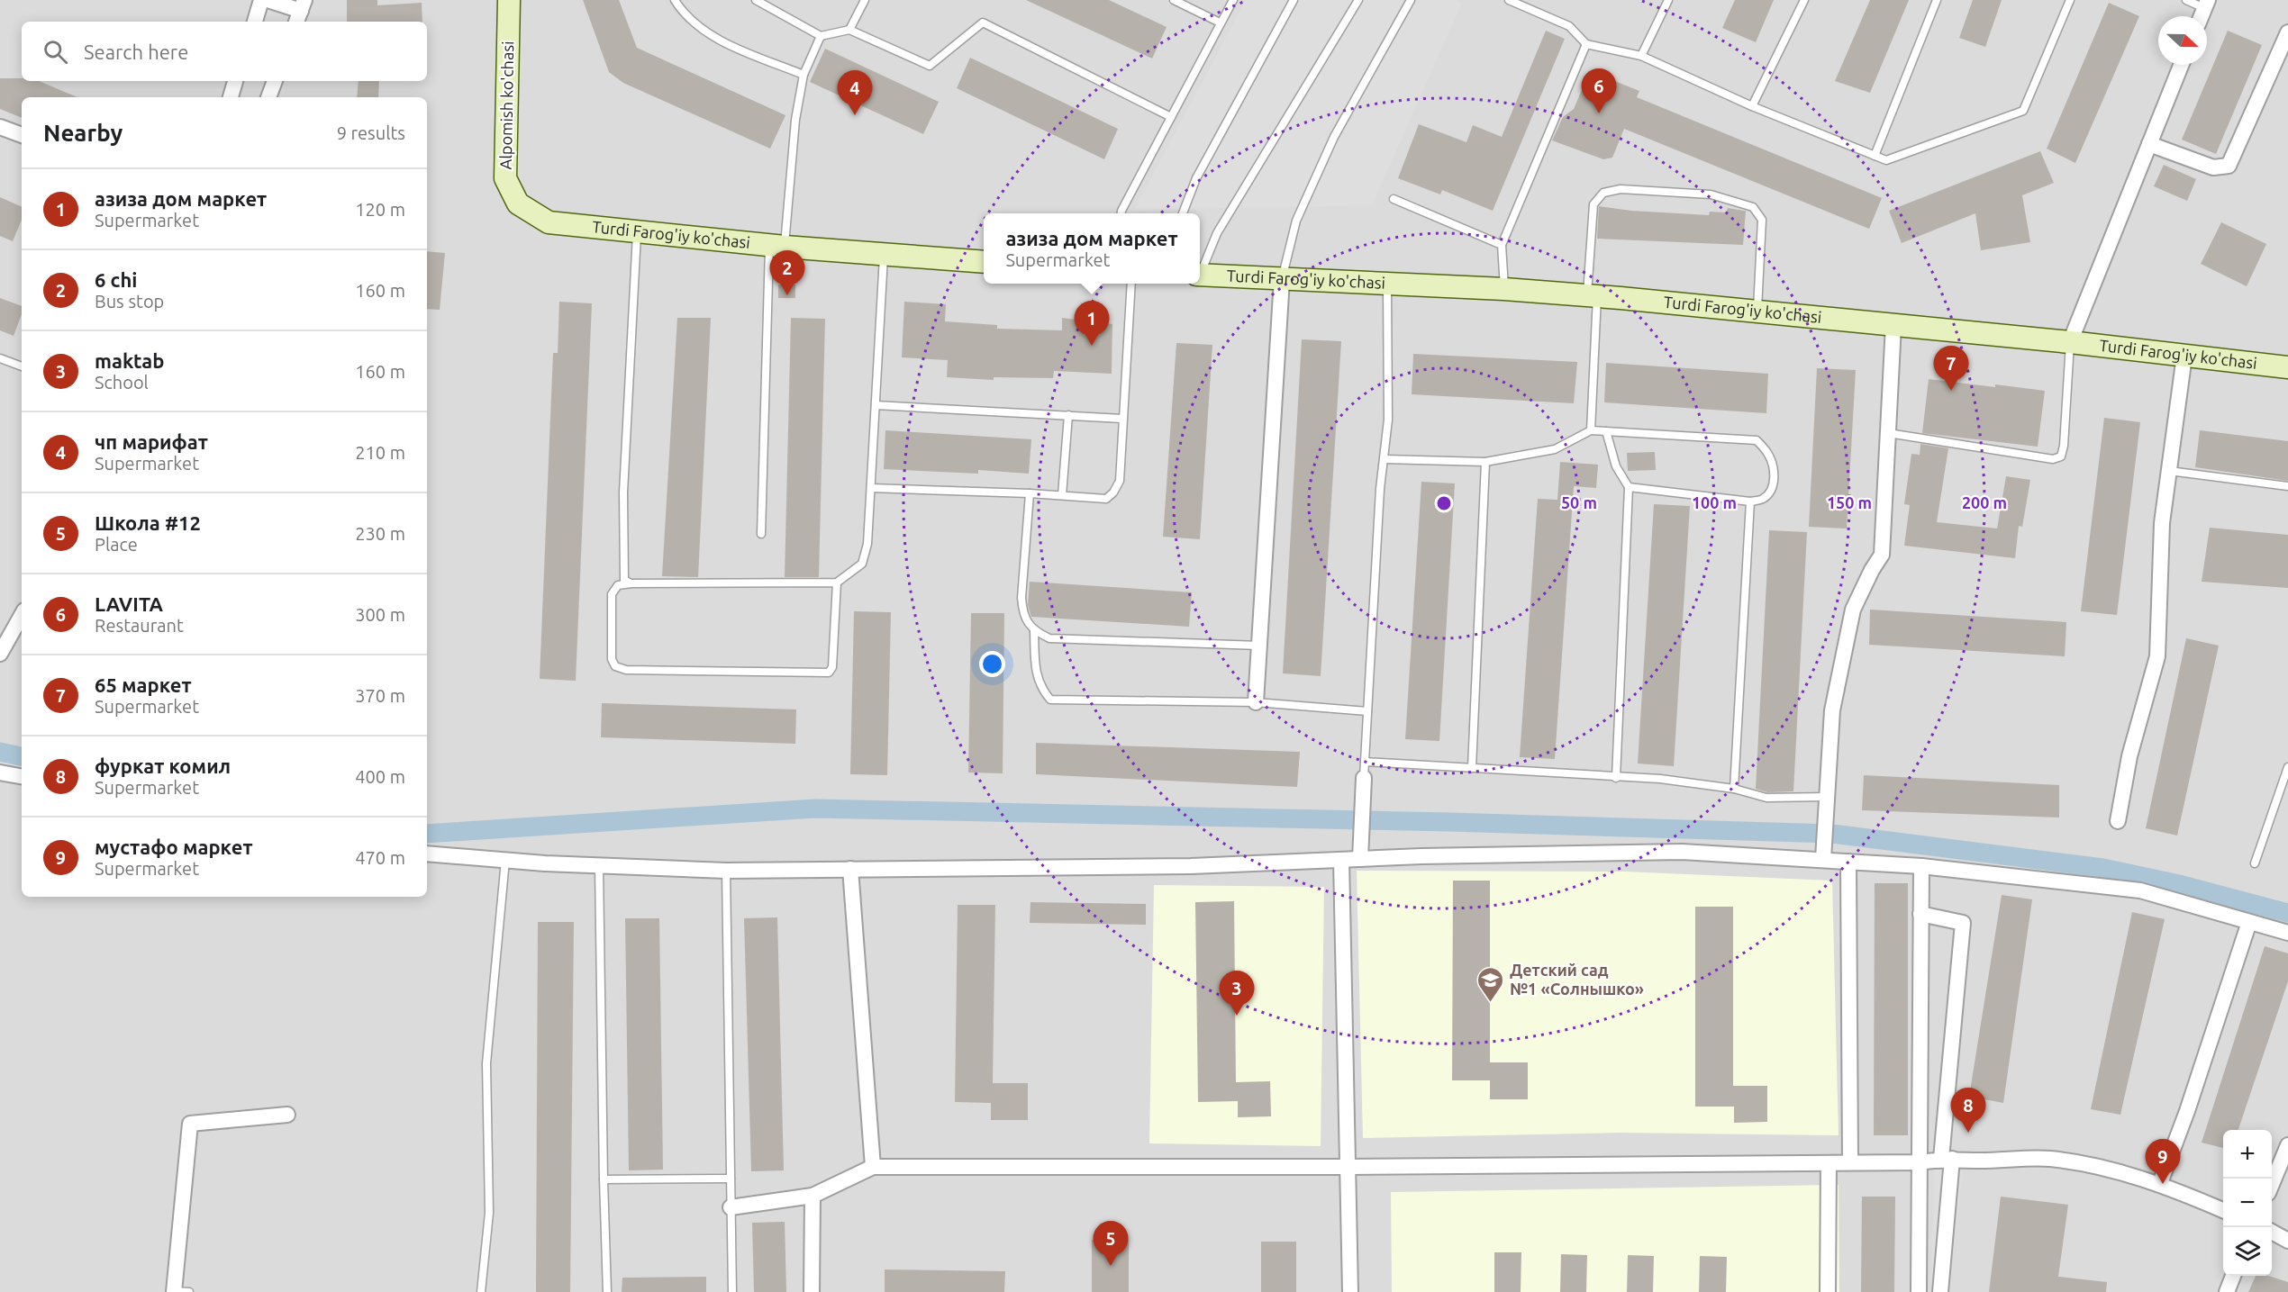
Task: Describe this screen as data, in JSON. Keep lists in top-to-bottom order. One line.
{"streets":{"street":["Alpomish ko'chasi","Turdi Farog'iy ko'chasi"]},"crossings":[["Alpomish ko'chasi","Turdi Farog'iy ko'chasi"]],"places":{"school or university":["Детский сад №1 «Солнышко»"]},"north":"right","page":{"search":"Search here","pins":["6","4","2","1","7","3","8","9","5"],"heading":["Nearby","9 results"],"list":[{"mark":"1","name":"азиза дом маркет","note":"Supermarket","value":"120 m"},{"mark":"2","name":"6 chi","note":"Bus stop","value":"160 m"},{"mark":"3","name":"maktab","note":"School","value":"160 m"},{"mark":"4","name":"чп марифат","note":"Supermarket","value":"210 m"},{"mark":"5","name":"Школа #12","note":"Place","value":"230 m"},{"mark":"6","name":"LAVITA","note":"Restaurant","value":"300 m"},{"mark":"7","name":"65 маркет","note":"Supermarket","value":"370 m"},{"mark":"8","name":"фуркат комил","note":"Supermarket","value":"400 m"},{"mark":"9","name":"мустафо маркет","note":"Supermarket","value":"470 m"}],"popup":["азиза дом маркет","Supermarket"],"map_buttons":["+","−"]},"rings":["50 m","100 m","150 m","200 m"]}
